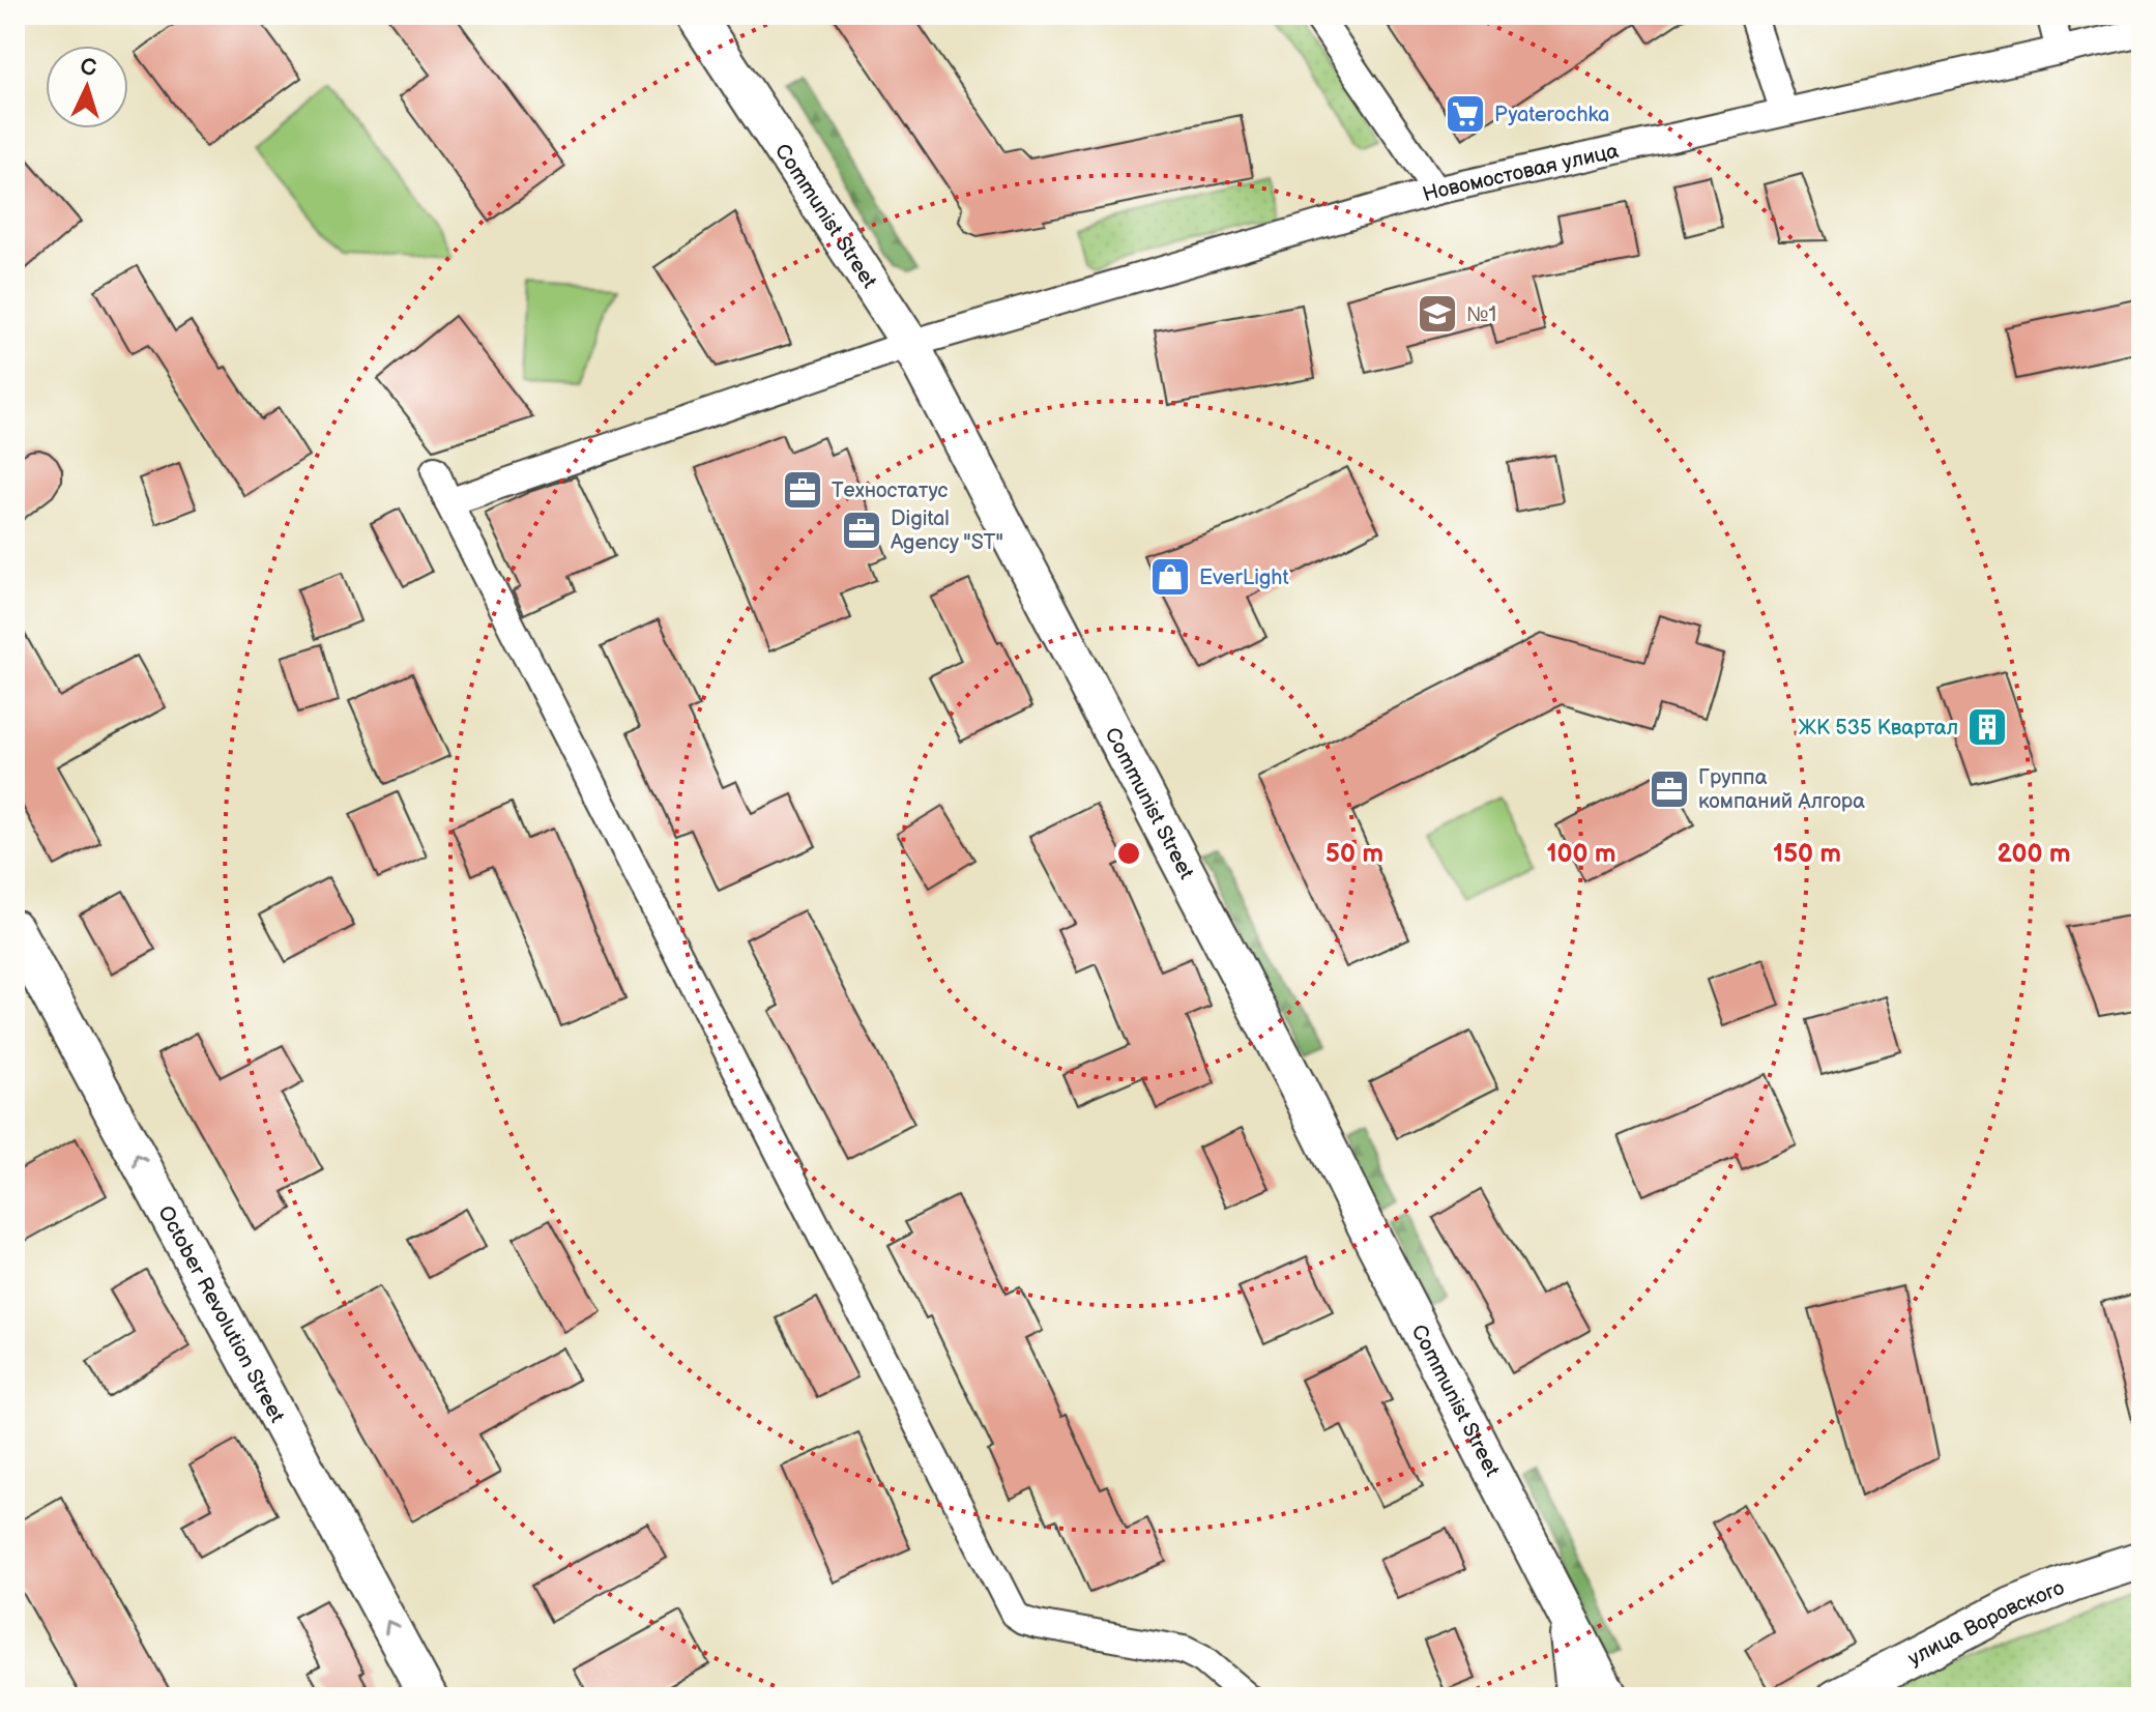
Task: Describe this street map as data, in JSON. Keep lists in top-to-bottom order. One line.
{"streets":{"street":["Новомостовая улица","Communist Street","October Revolution Street","улица Воровского"]},"crossings":[["Новомостовая улица","Communist Street"]],"one_way":["October Revolution Street"],"places":{"supermarket":["Pyaterochka"],"school or university":["№1"],"office":["Техностатус","Digital Agency \"ST\"","Группа компаний Алгора"],"shop":["EverLight"],"building":["ЖК 535 Квартал"]},"north":"top","rings":["50 m","100 m","150 m","200 m"]}
